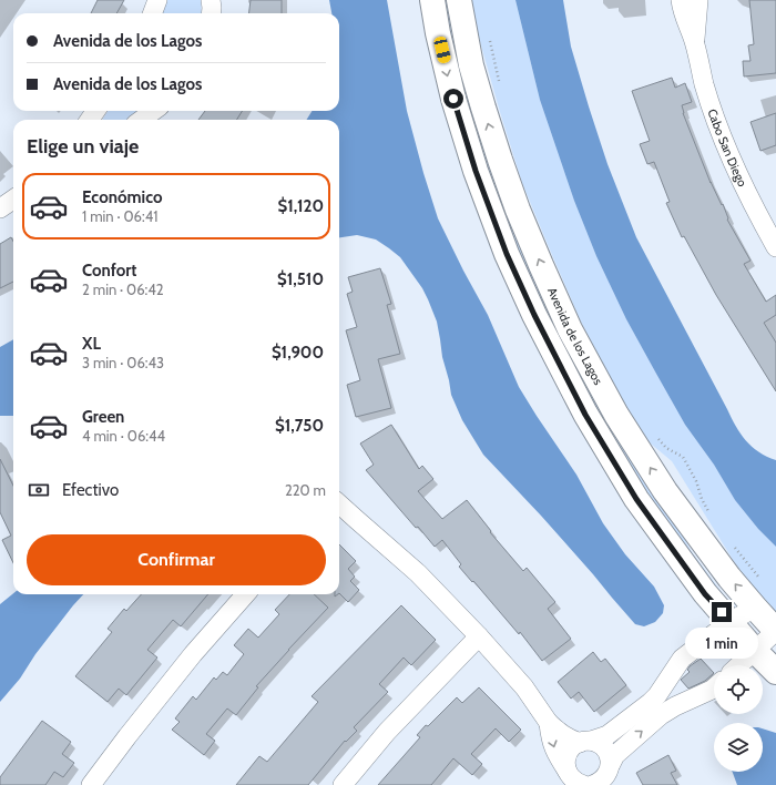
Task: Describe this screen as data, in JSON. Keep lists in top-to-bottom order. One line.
{"streets":{"street":["Cabo San Diego","Avenida de los Lagos"]},"page":{"banner":["Avenida de los Lagos","Avenida de los Lagos"],"heading":"Elige un viaje","list":[{"name":"Económico","note":"1 min · 06:41","value":"$1,120"},{"name":"Confort","note":"2 min · 06:42","value":"$1,510"},{"name":"XL","note":"3 min · 06:43","value":"$1,900"},{"name":"Green","note":"4 min · 06:44","value":"$1,750"}],"pay":["Efectivo","220 m"],"buttons":"Confirmar","bubble":"1 min"}}
